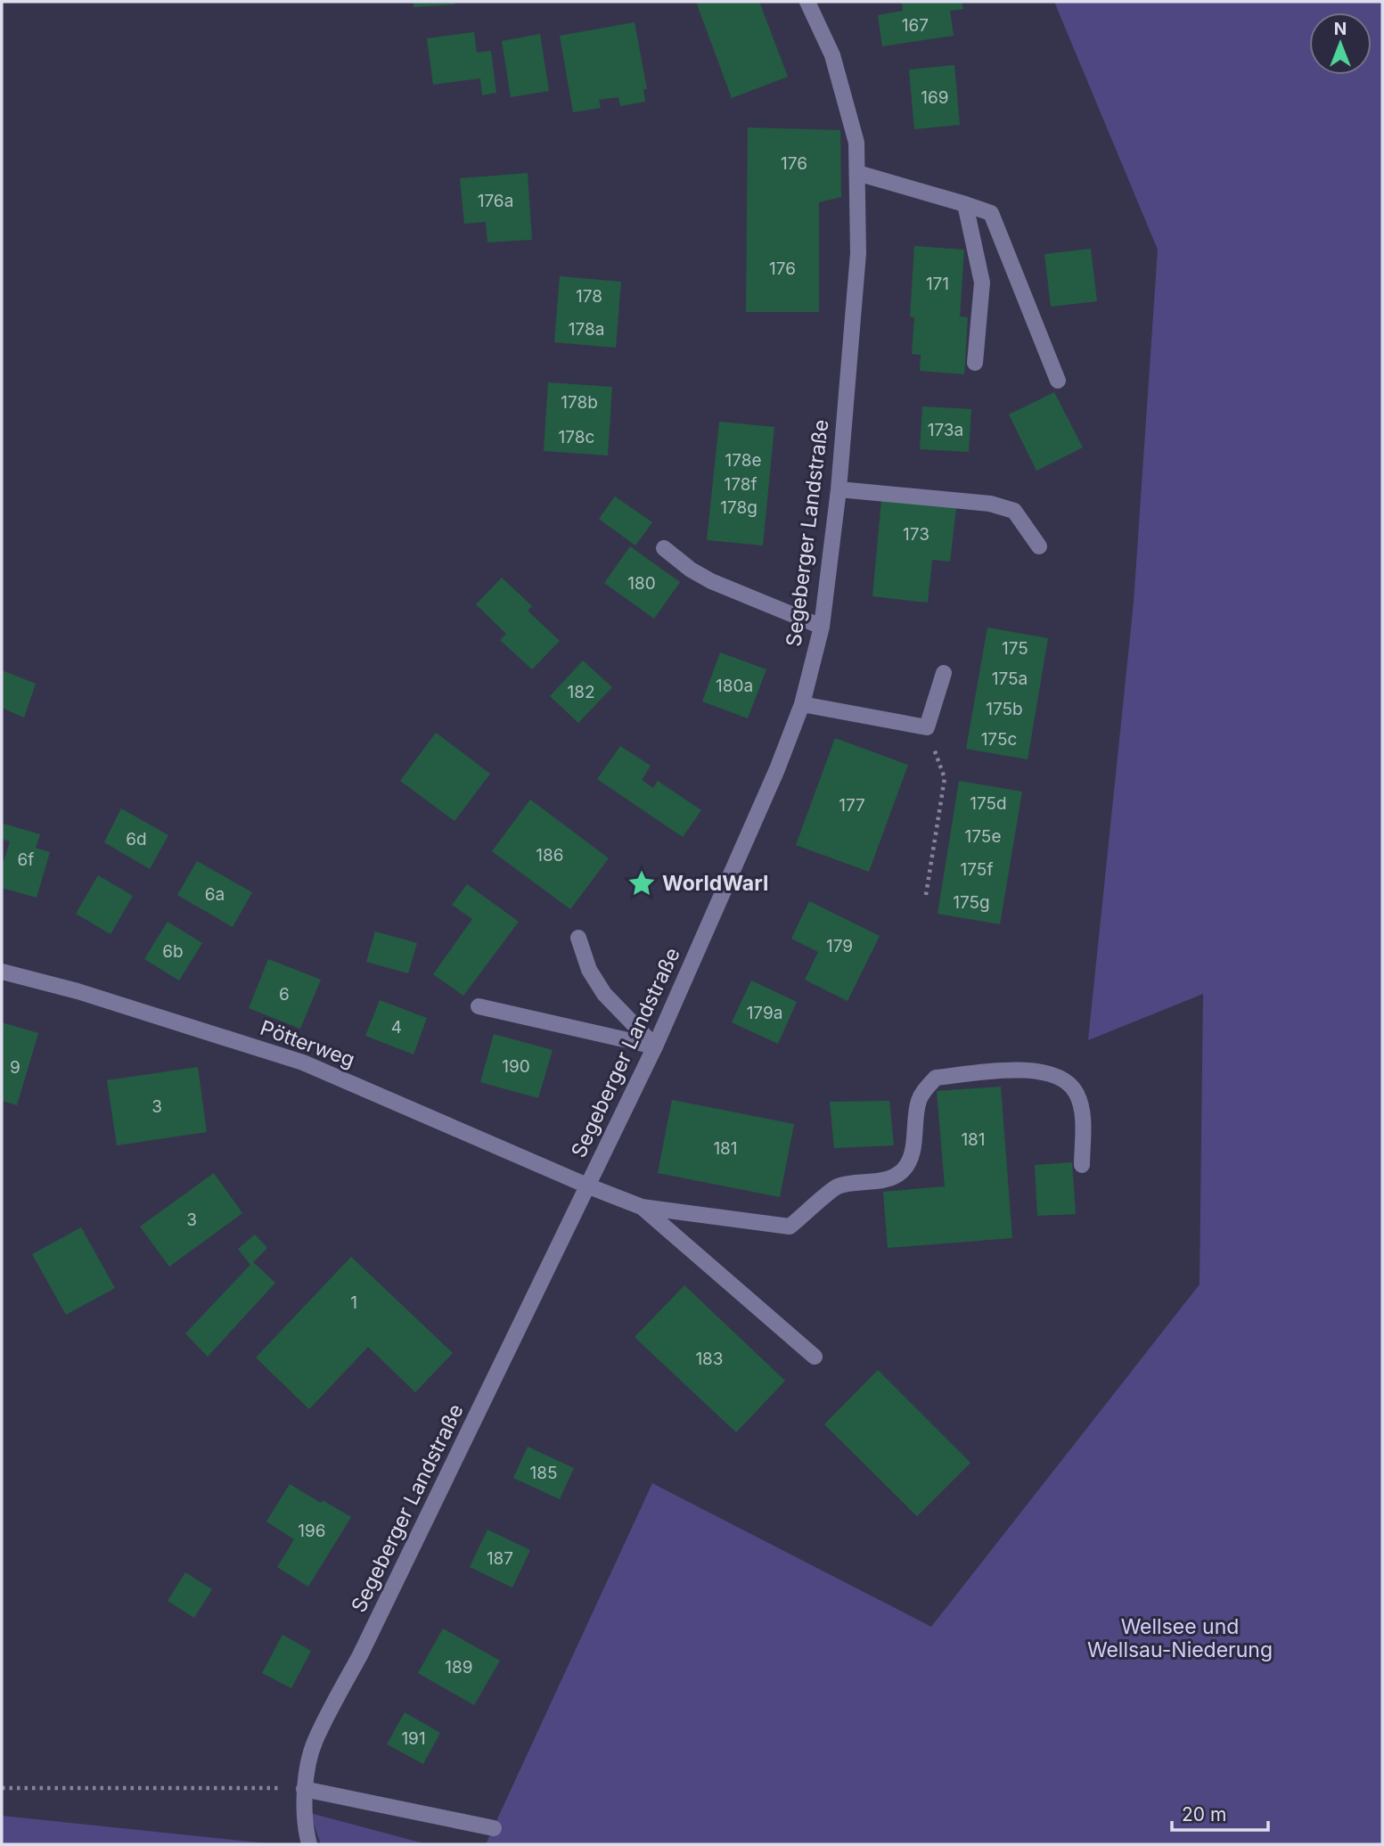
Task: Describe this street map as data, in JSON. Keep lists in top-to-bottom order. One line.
{"streets":{"street":["Segeberger Landstraße","Pötterweg"]},"crossings":[["Segeberger Landstraße","Pötterweg"]],"parks":["Wellsee und Wellsau-Niederung"],"places":{"place":["WorldWarI"]},"house_numbers":["167","169","176","176a","176","171","178","178a","178b","173a","178c","178e","178f","178g","173","180","175","175a","180a","182","175b","175c","175d","177","175e","6d","186","6f","175f","6a","175g","179","6b","6","179a","4","190","9","3","181","181","3","1","183","185","196","187","189","191"],"scale_bar":"20 m","north":"top"}
